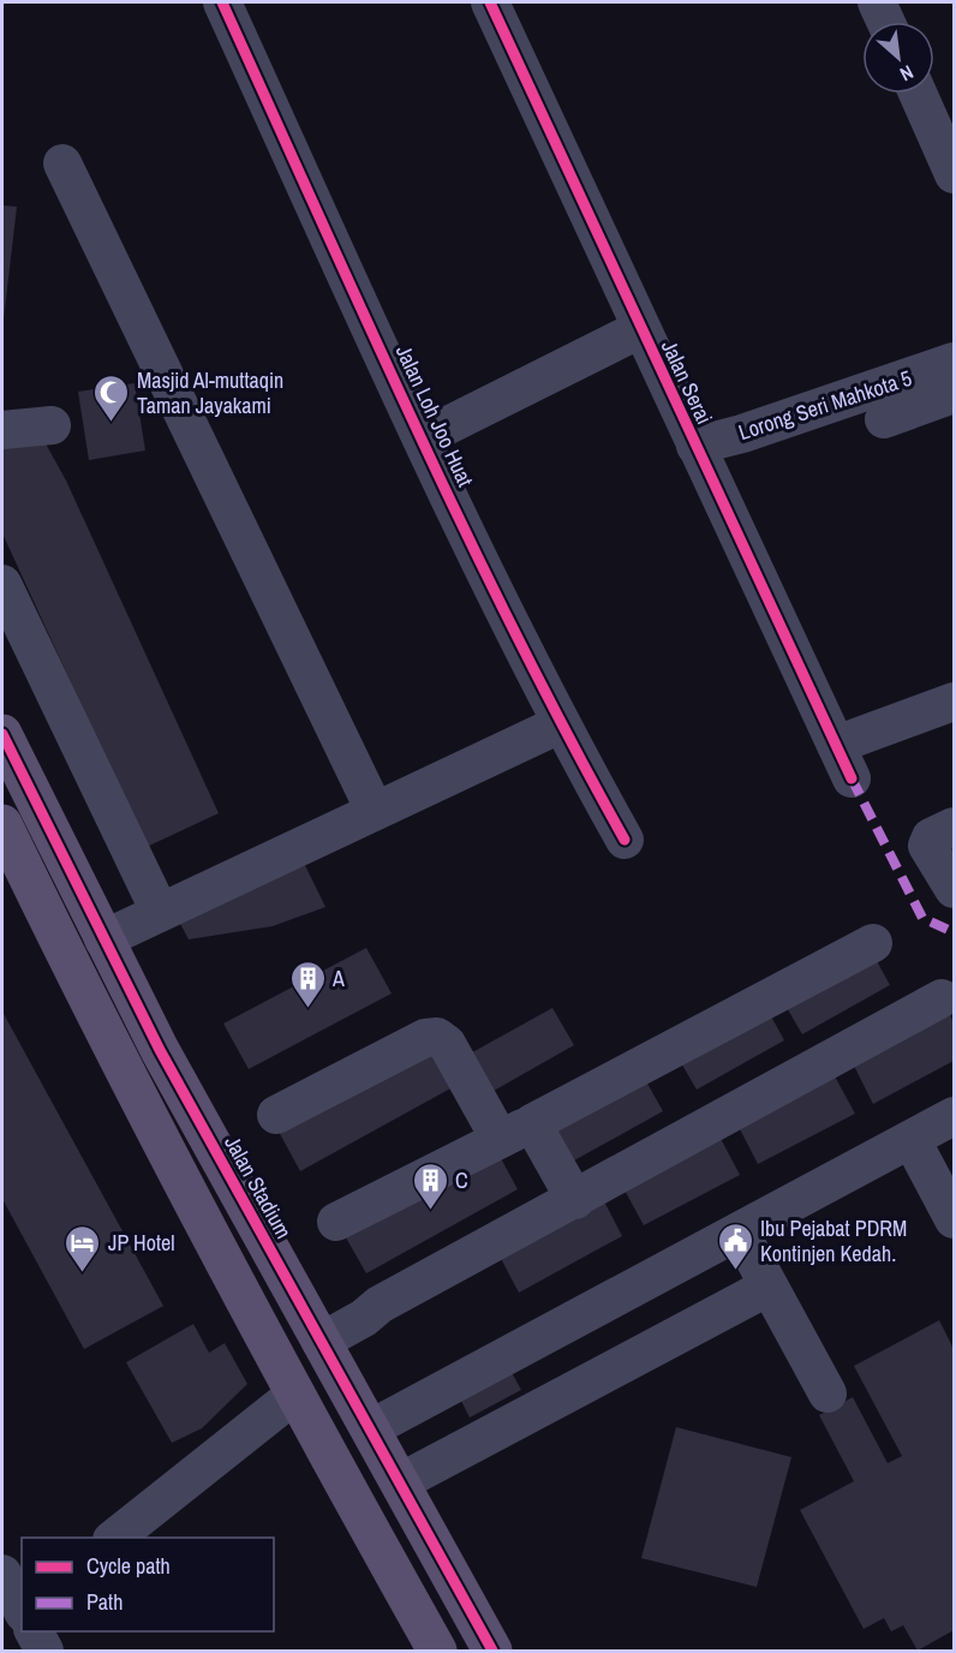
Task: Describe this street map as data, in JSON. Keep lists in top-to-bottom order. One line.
{"streets":{"main road":["Jalan Stadium"],"street":["Jalan Serai","Lorong Seri Mahkota 5","Jalan Loh Joo Huat"]},"crossings":[["Jalan Serai","Lorong Seri Mahkota 5"]],"places":{"mosque":["Masjid Al-muttaqin Taman Jayakami"],"building":["A","C"],"public building":["Ibu Pejabat PDRM Kontinjen Kedah."],"hotel":["JP Hotel"]},"legend":["Cycle path","Path"],"north":"bottom right"}
